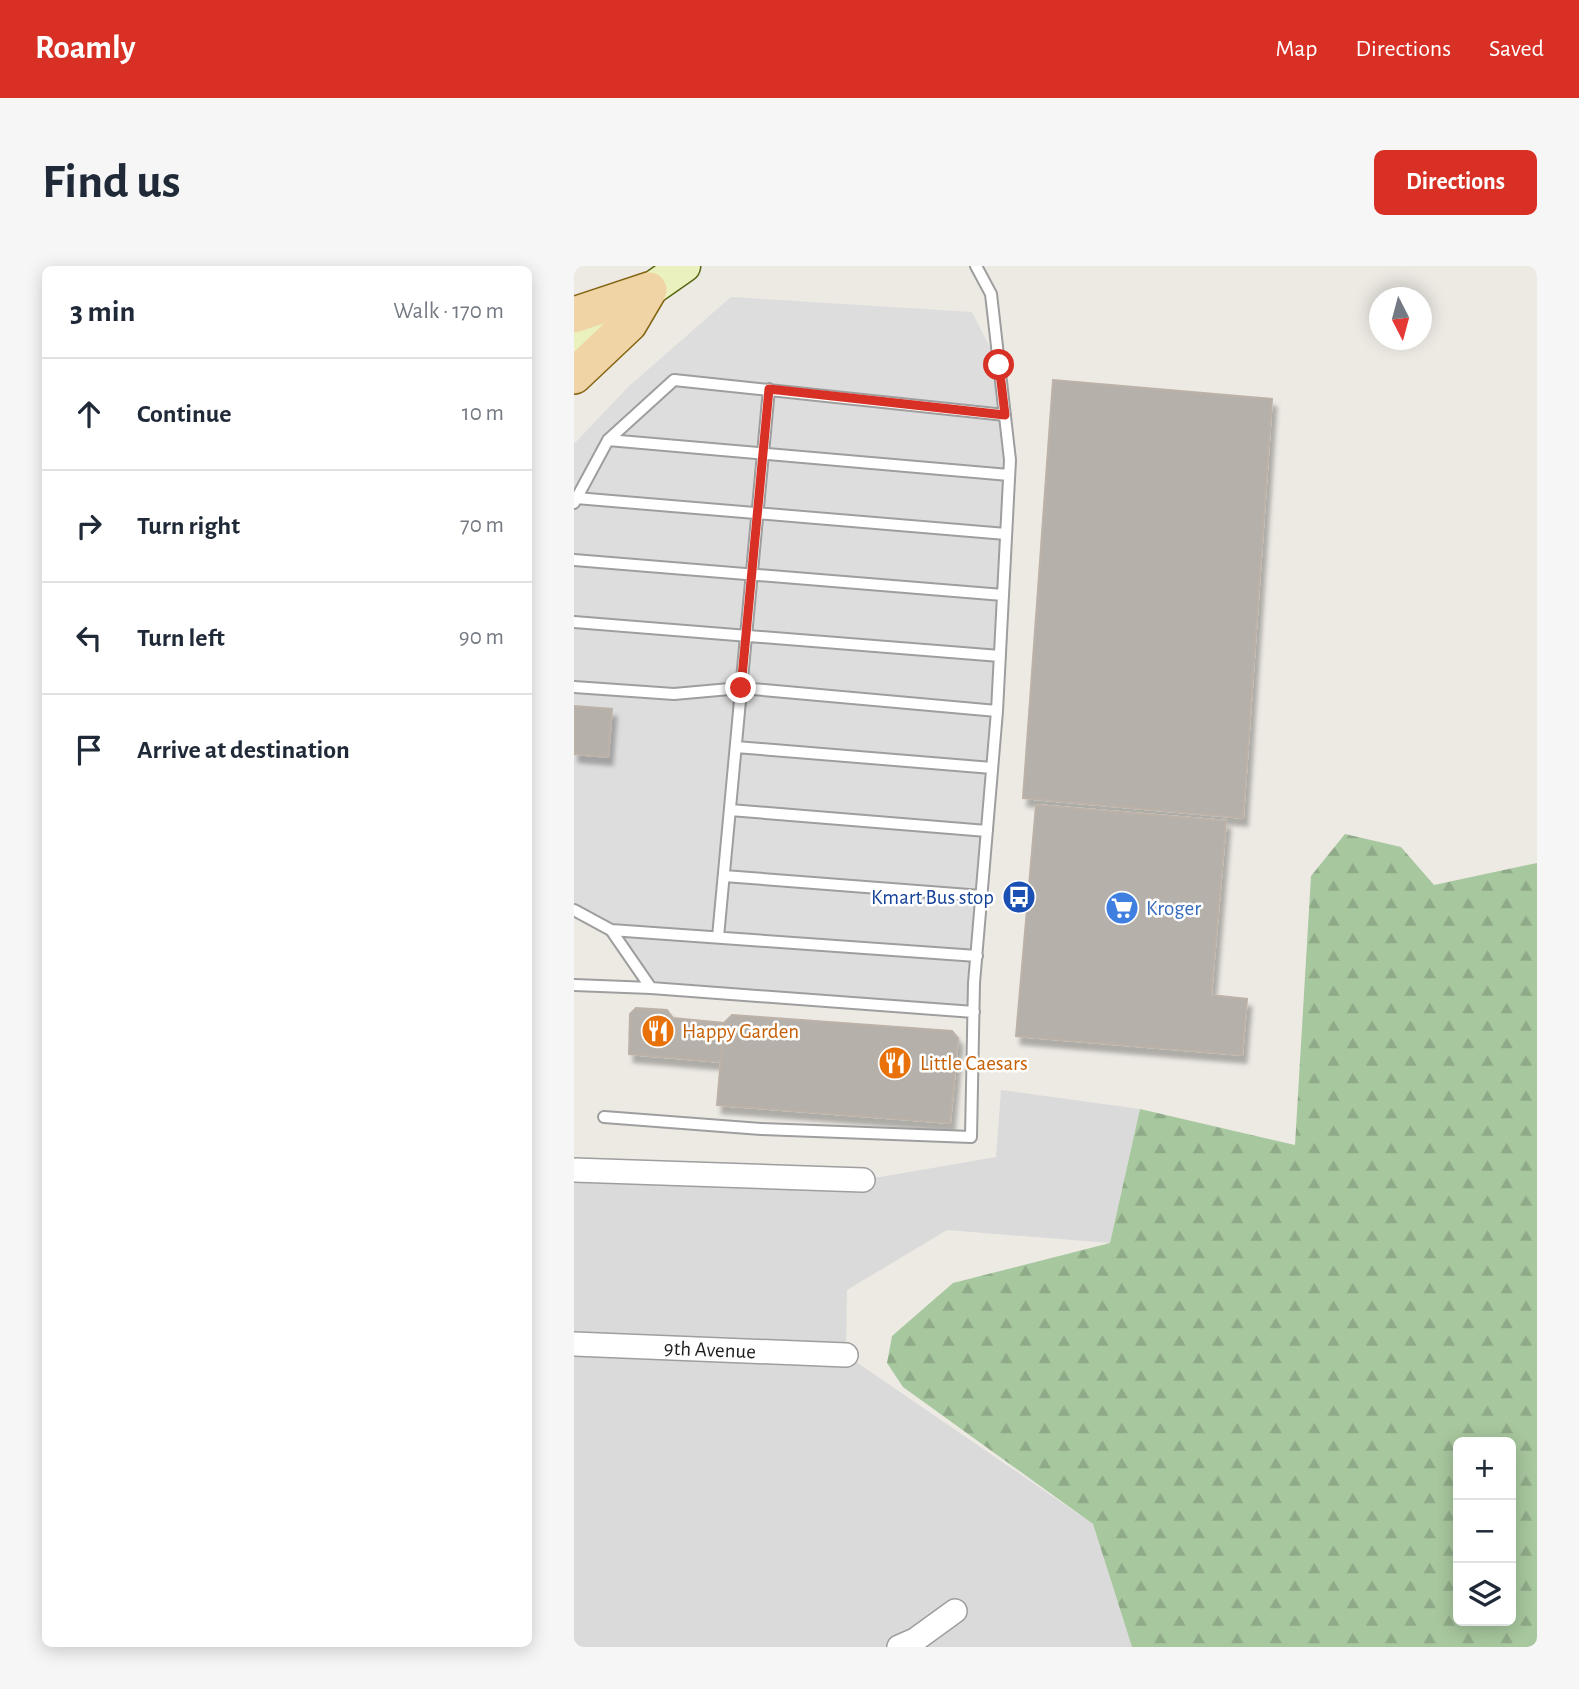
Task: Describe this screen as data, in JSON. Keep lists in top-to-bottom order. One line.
{"streets":{"street":["9th Avenue"]},"places":{"bus stop":["Kmart Bus stop"],"supermarket":["Kroger"],"restaurant":["Happy Garden","Little Caesars"]},"north":"bottom","page":{"header":"Roamly","nav":["Map","Directions","Saved"],"buttons":"Directions","title":"Find us","heading":["3 min","Walk · 170 m"],"list":[["Continue","10 m"],["Turn right","70 m"],["Turn left","90 m"],"Arrive at destination"],"map_buttons":["+","−"]}}
